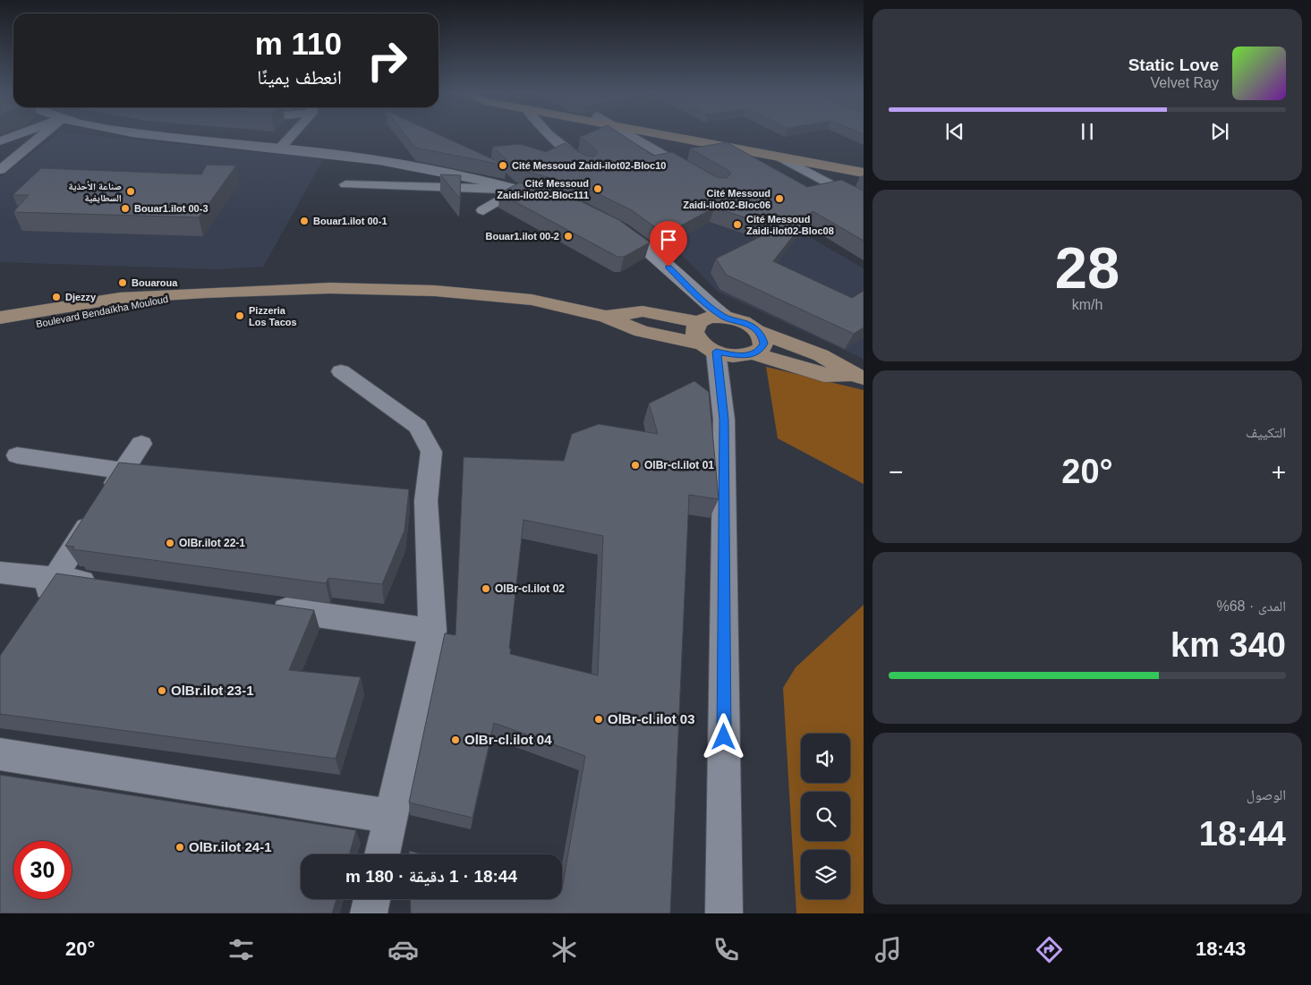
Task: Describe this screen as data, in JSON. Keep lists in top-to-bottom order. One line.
{"streets":{"main road":["Boulevard Bendaïkha Mouloud"]},"places":["Cité Messoud Zaidi-ilot02-Bloc10","Cité Messoud Zaidi-ilot02-Bloc111","صناعة الأحذية السطايفية","Cité Messoud Zaidi-ilot02-Bloc06","Bouar1.ilot 00-3","Bouar1.ilot 00-1","Cité Messoud Zaidi-ilot02-Bloc08","Bouar1.ilot 00-2","Bouaroua","Djezzy","Pizzeria Los Tacos","OlBr-cl.ilot 01","OlBr.ilot 22-1","OlBr-cl.ilot 02","OlBr.ilot 23-1","OlBr-cl.ilot 03","OlBr-cl.ilot 04","OlBr.ilot 24-1"],"page":{"turn":["110 m","انعطف يمينًا"],"song":["Static Love","Velvet Ray"],"tile":[["28","km/h"],"التكييف",["المدى · 68%","340 km"],["الوصول","18:44"]],"heat":["−","20°","+"],"limit":"30","trip":"18:44 · 1 دقيقة · 180 m","tabs":["18:43","20°"]}}
